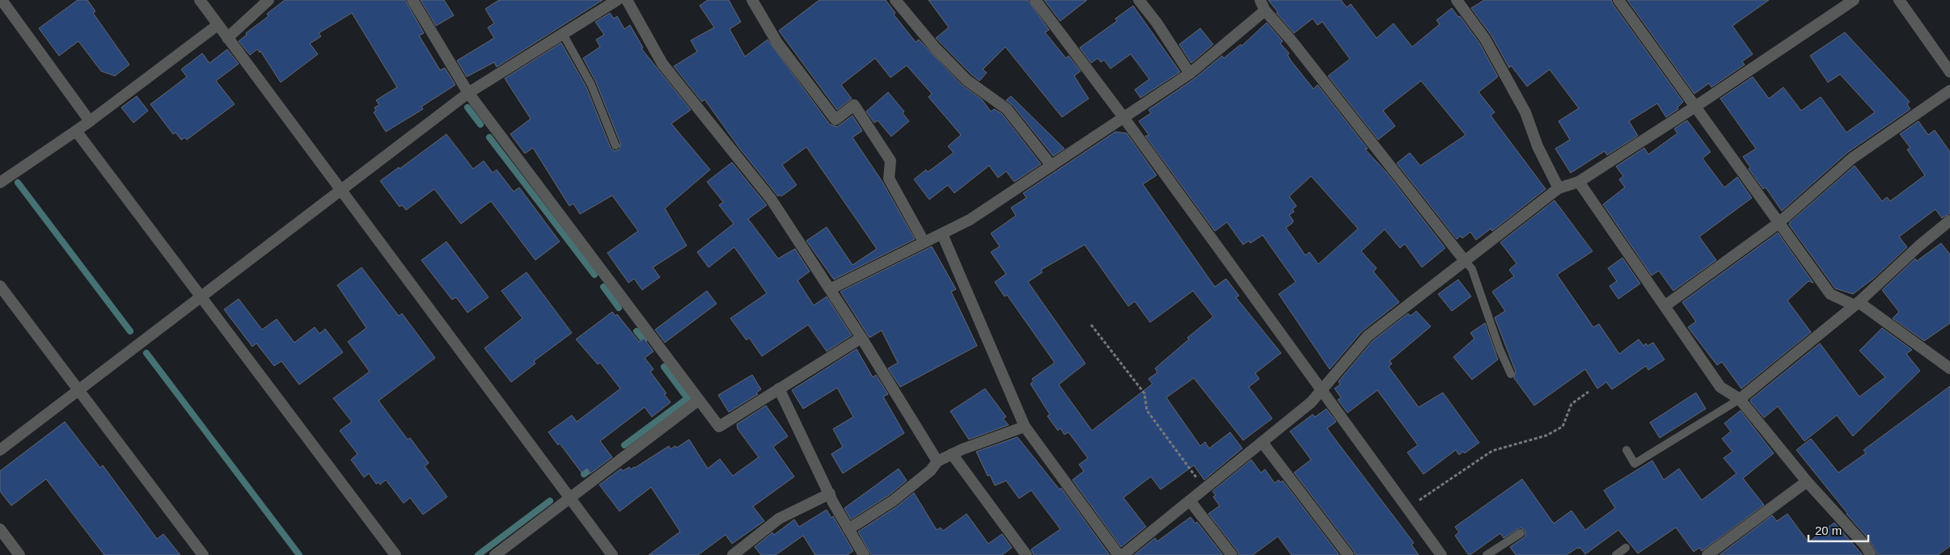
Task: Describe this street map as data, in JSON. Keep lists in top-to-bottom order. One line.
{"scale_bar":"20 m"}
